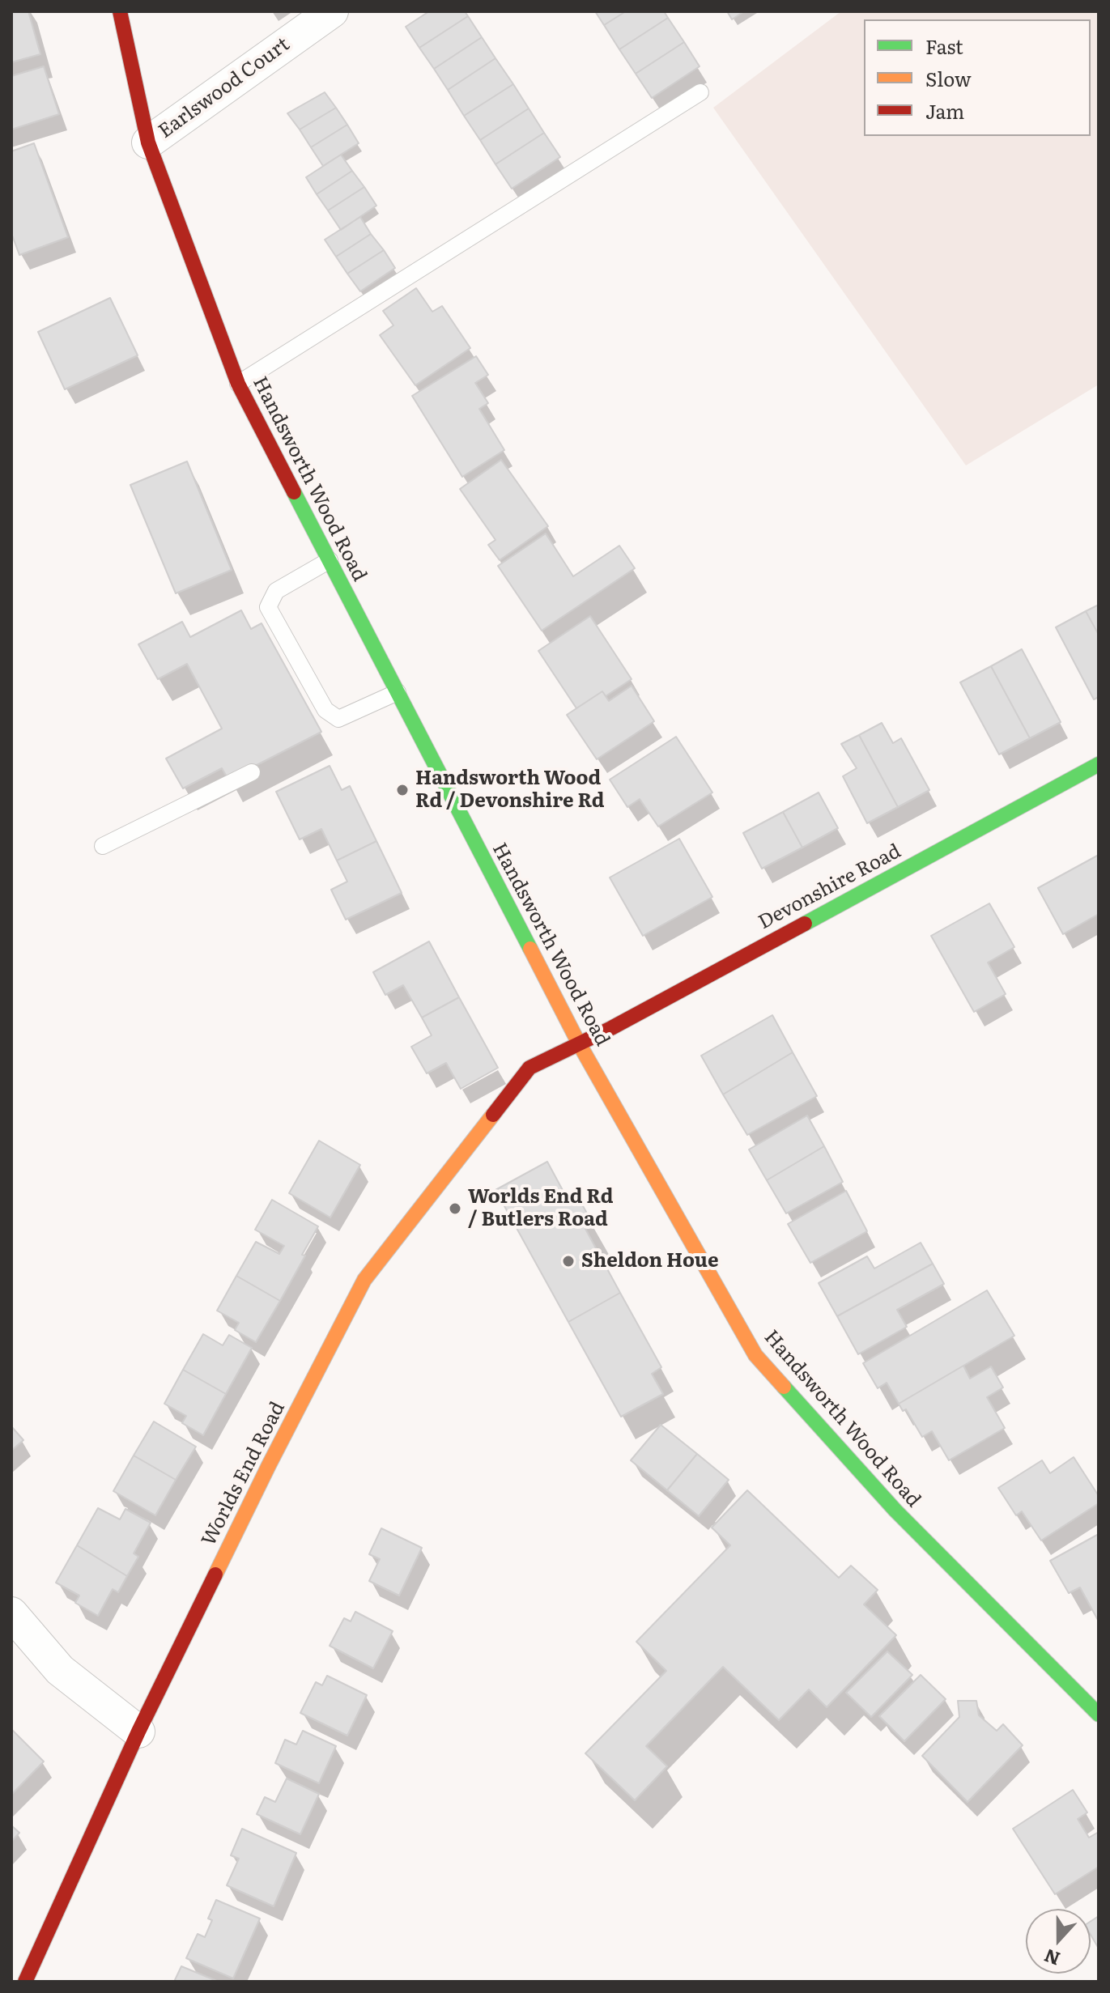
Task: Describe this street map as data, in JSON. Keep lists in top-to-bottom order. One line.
{"streets":{"main road":["Handsworth Wood Road","Devonshire Road","Worlds End Road"],"street":["Earlswood Court"]},"crossings":[["Earlswood Court","Handsworth Wood Road"],["Handsworth Wood Road","Devonshire Road"],["Handsworth Wood Road","Worlds End Road"],["Devonshire Road","Worlds End Road"]],"places":["Handsworth Wood Rd / Devonshire Rd","Worlds End Rd / Butlers Road","Sheldon Houe"],"legend":["Fast","Slow","Jam"],"north":"bottom"}
